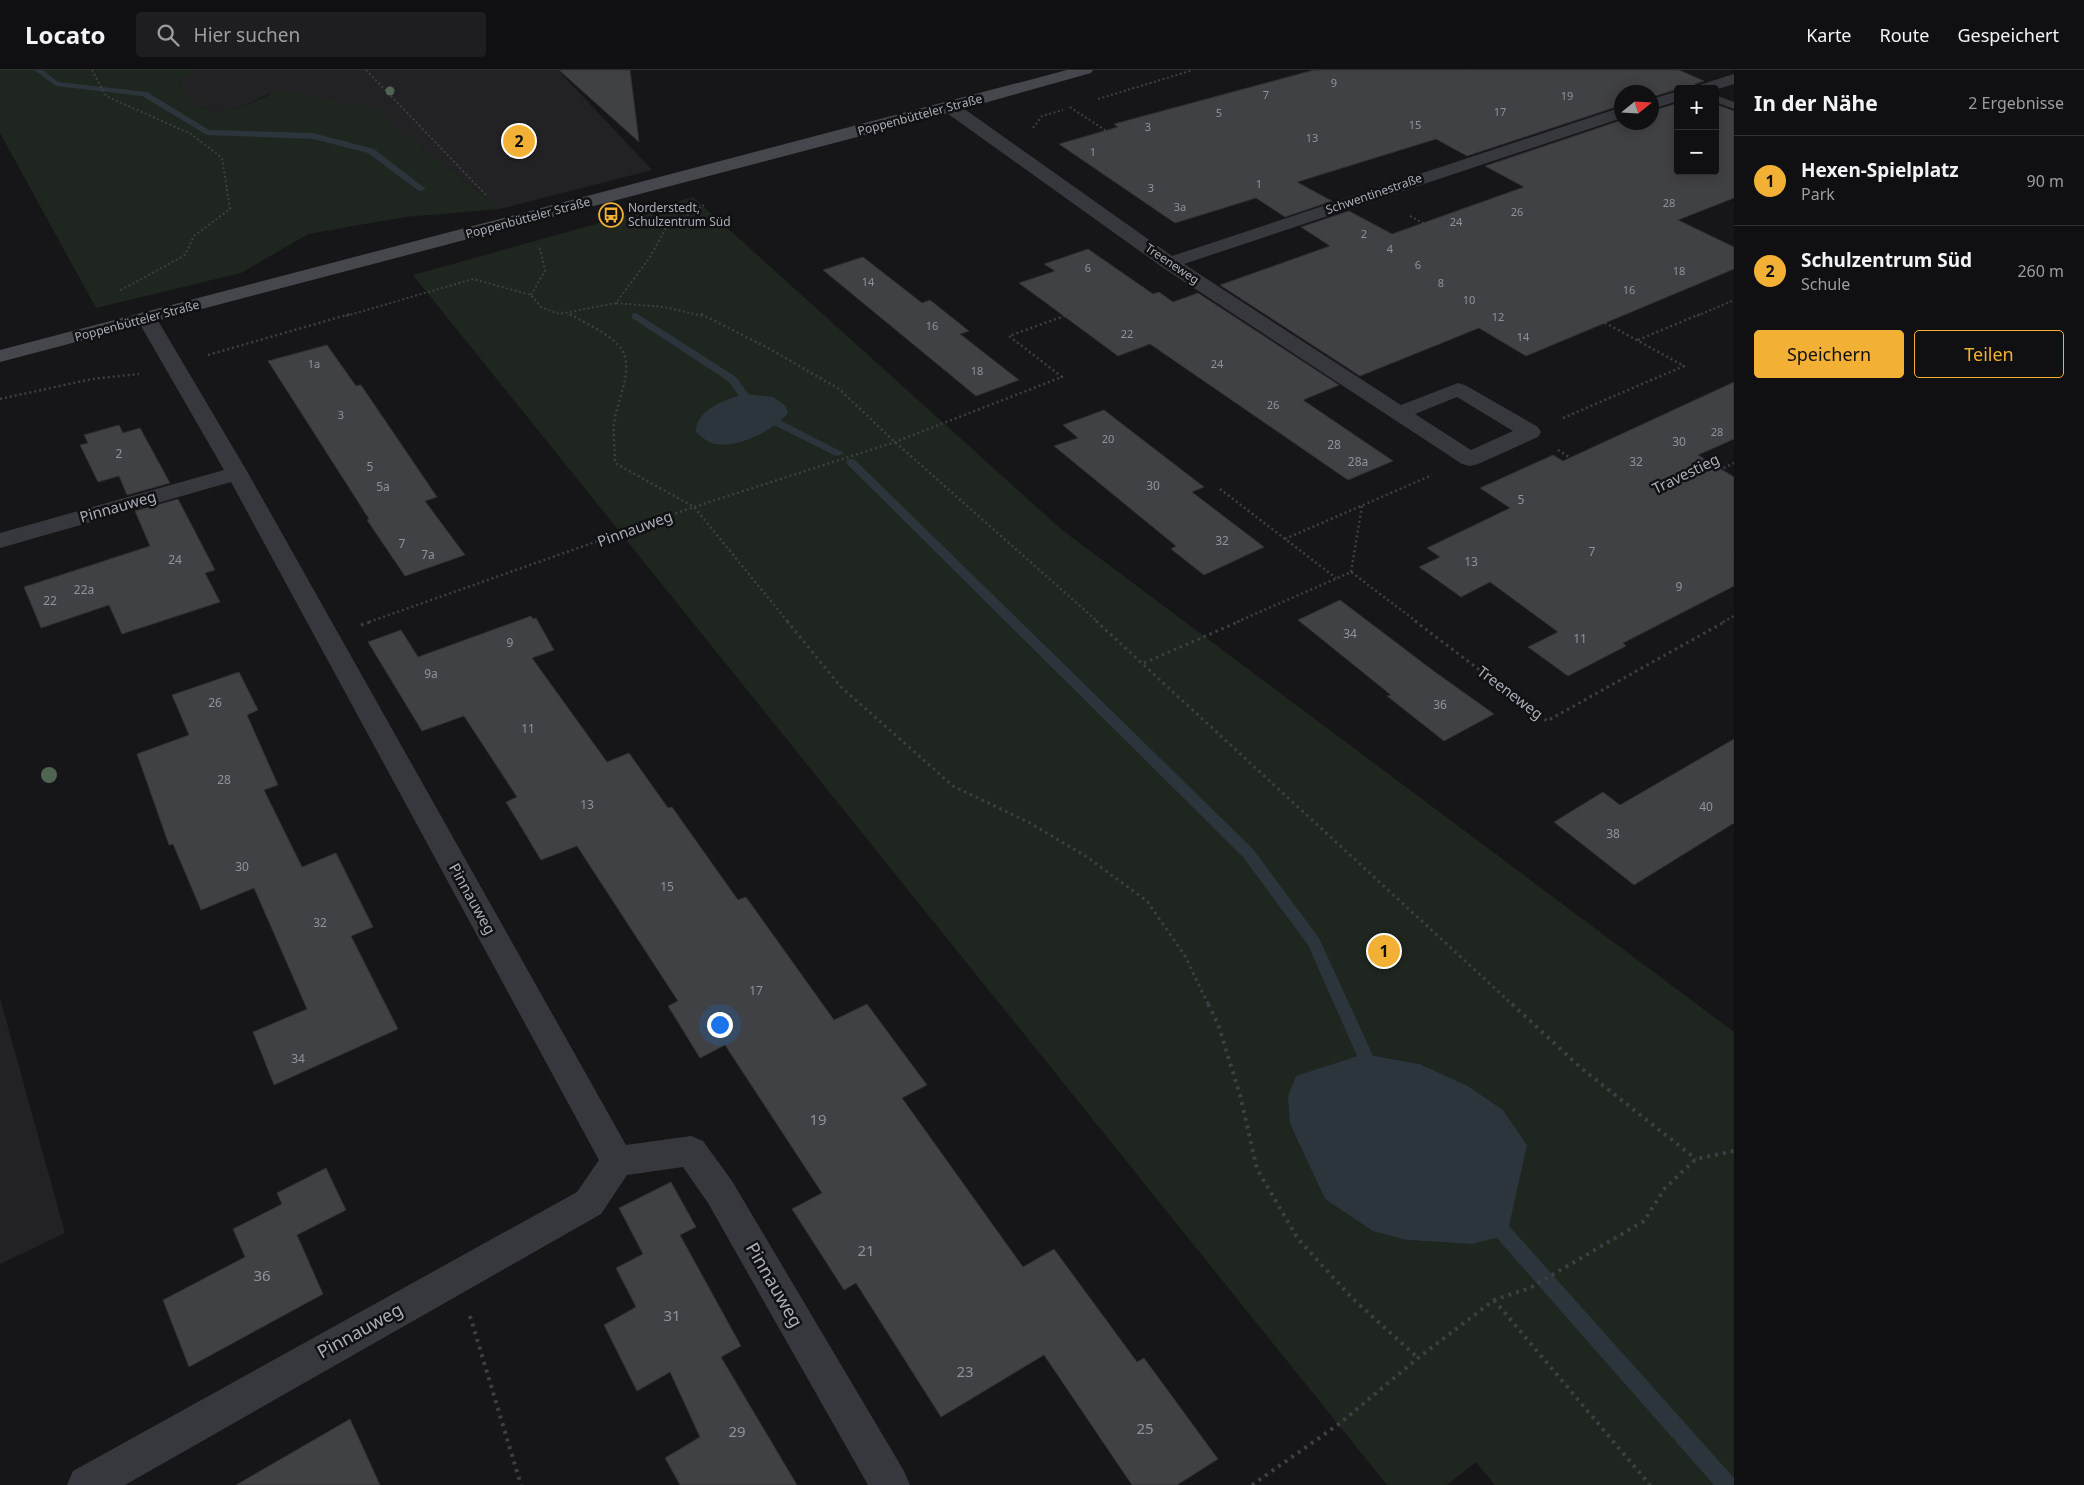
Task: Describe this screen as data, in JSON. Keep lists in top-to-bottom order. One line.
{"streets":{"main road":["Poppenbütteler Straße"],"street":["Schwentinestraße","Treeneweg","Pinnauweg"],"path":["Travestieg"]},"crossings":[["Poppenbütteler Straße","Treeneweg"],["Poppenbütteler Straße","Pinnauweg"],["Schwentinestraße","Treeneweg"],["Schwentinestraße","Pinnauweg"],["Treeneweg","Pinnauweg"]],"places":{"bus stop":["Norderstedt, Schulzentrum Süd"]},"house_numbers":["9","7","19","17","5","15","3","13","1","1","3","28","3a","26","24","2","4","6","6","18","14","8","16","10","12","16","22","14","1a","24","18","26","3","28","20","30","28","2","28a","32","5","30","5a","5","32","7","7","7a","24","13","9","22a","22","34","11","9","9a","26","36","11","28","13","40","38","30","15","32","17","34","19","21","36","31","23","25","29"],"north":"right","page":{"header":"Locato","search":"Hier suchen","nav":["Karte","Route","Gespeichert"],"heading":["In der Nähe","2 Ergebnisse"],"map_buttons":["+","−"],"pins":["2","1"],"list":[{"mark":"1","name":"Hexen-Spielplatz","note":"Park","value":"90 m"},{"mark":"2","name":"Schulzentrum Süd","note":"Schule","value":"260 m"}],"buttons":["Speichern","Teilen"]}}
